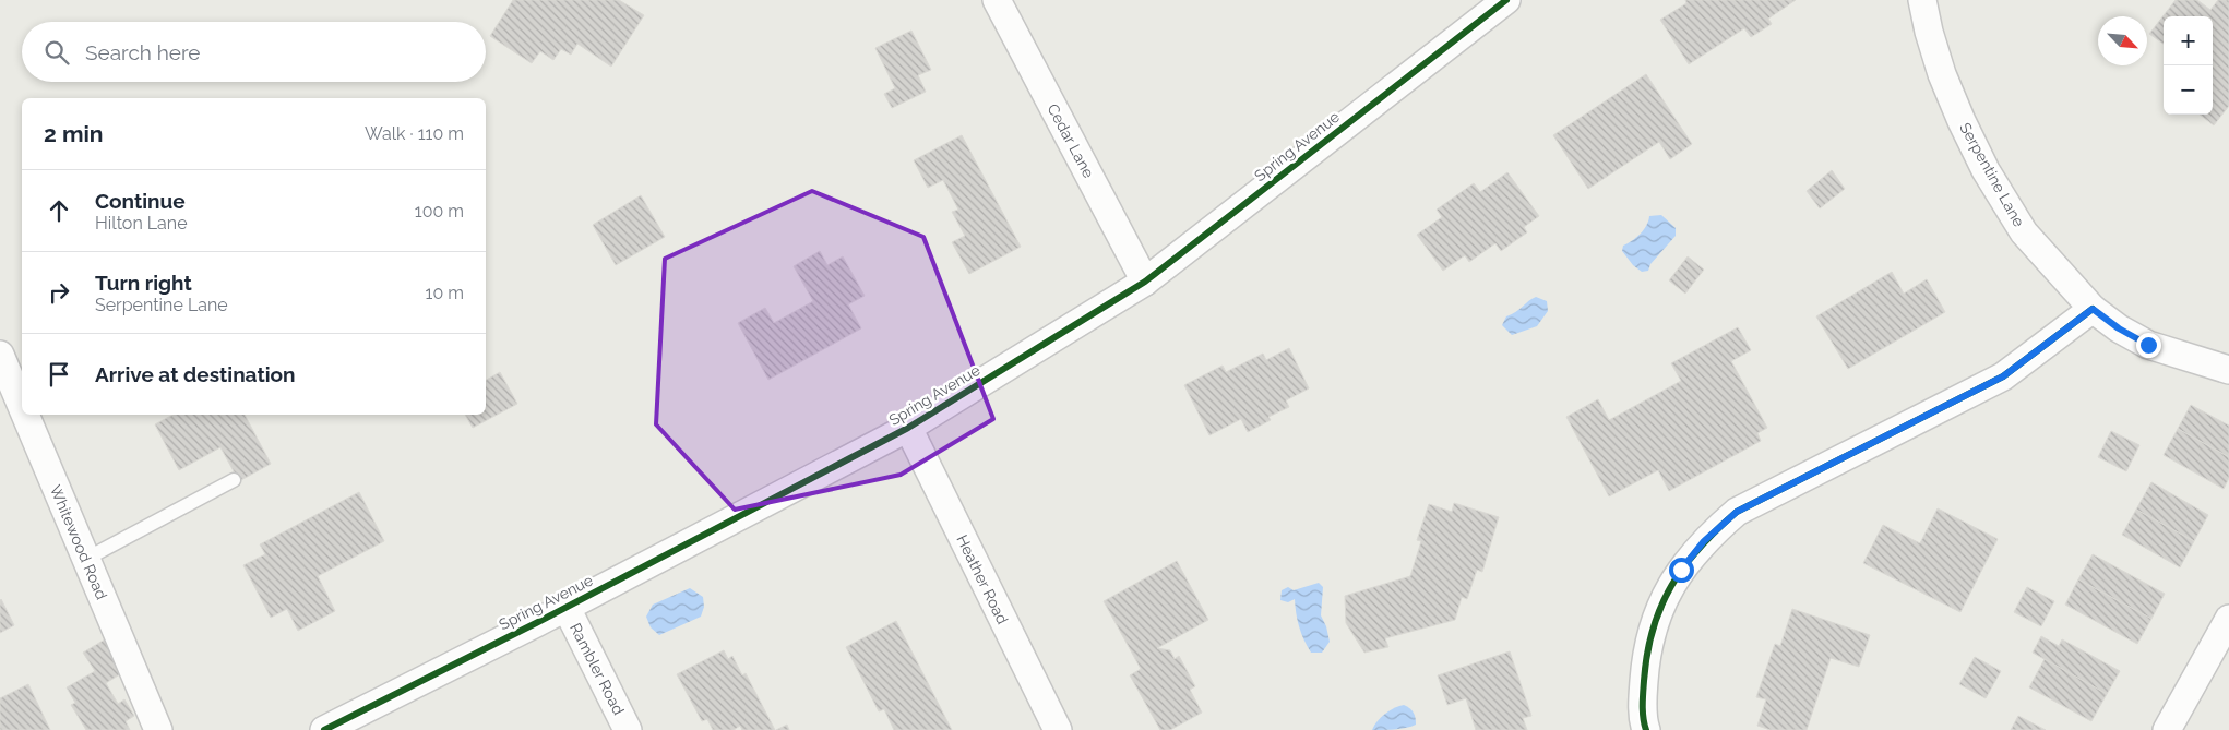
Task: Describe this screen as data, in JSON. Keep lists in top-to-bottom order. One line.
{"streets":{"street":["Cedar Lane","Spring Avenue","Serpentine Lane","Whitewood Road","Heather Road","Rambler Road"]},"crossings":[["Cedar Lane","Spring Avenue"],["Spring Avenue","Heather Road"],["Spring Avenue","Rambler Road"]],"north":"bottom right","page":{"map_buttons":["+","−"],"search":"Search here","heading":["2 min","Walk · 110 m"],"list":[["Continue","Hilton Lane","100 m"],["Turn right","Serpentine Lane","10 m"],"Arrive at destination"]}}
